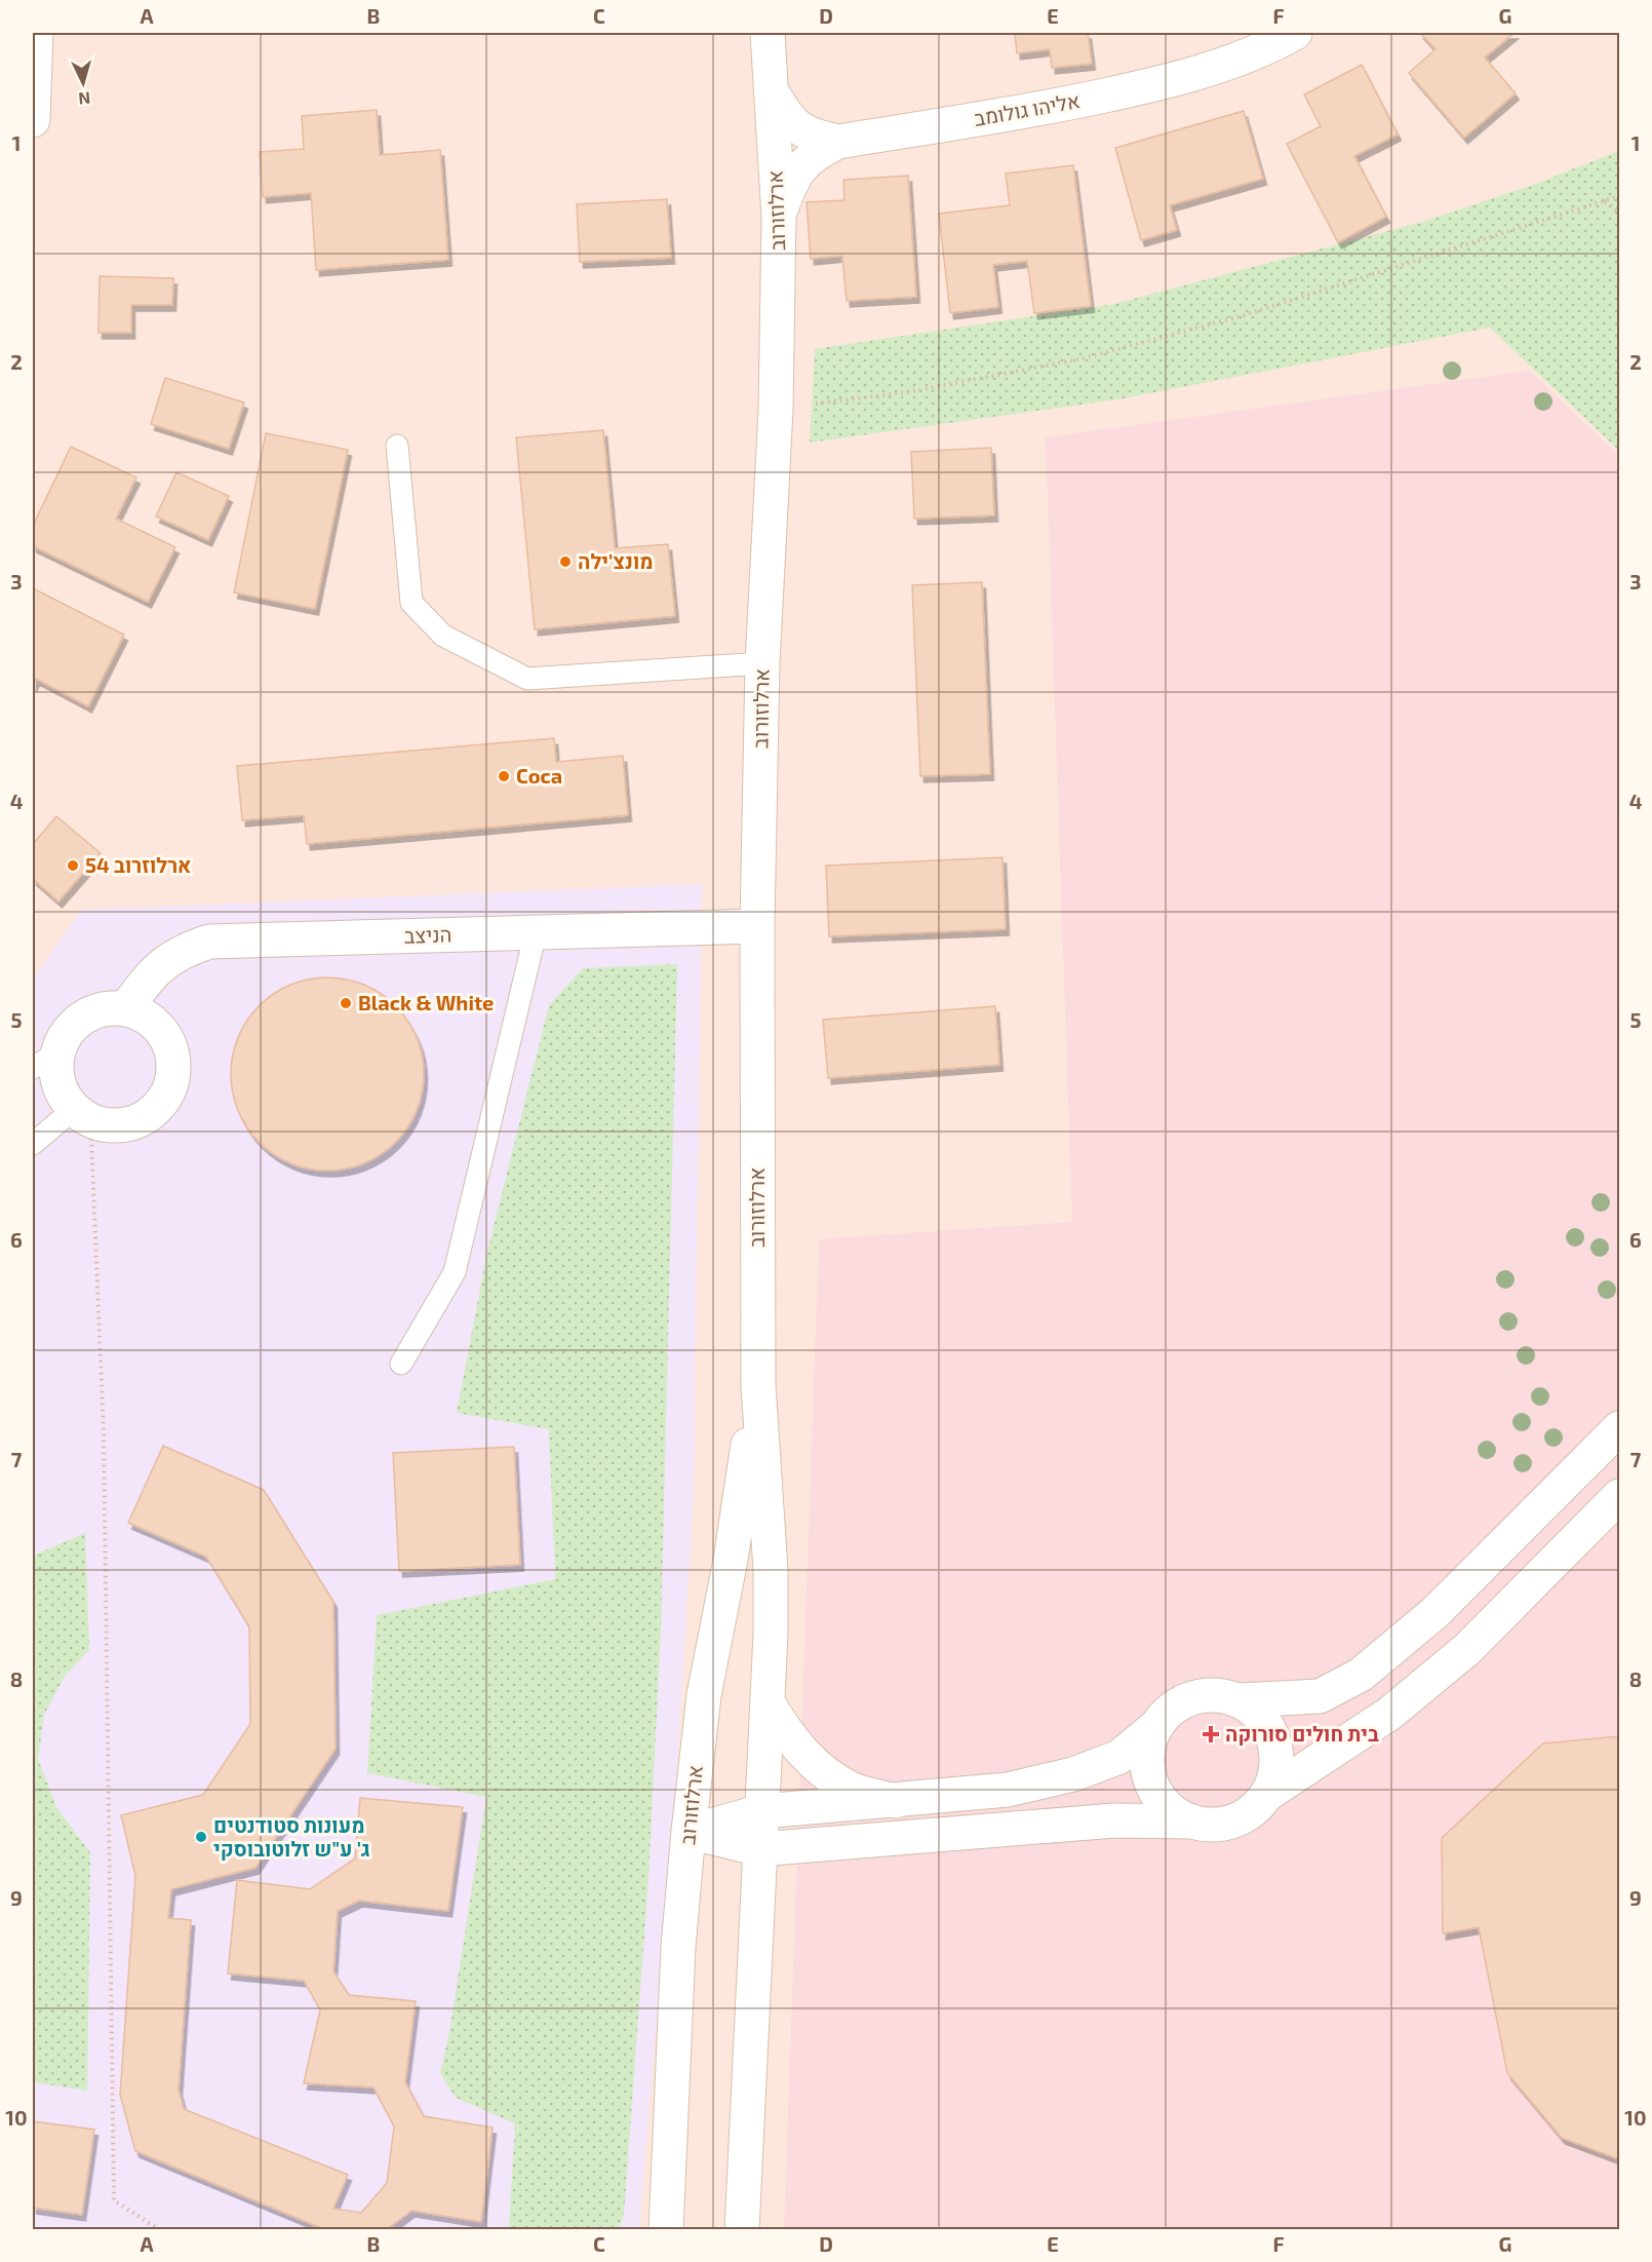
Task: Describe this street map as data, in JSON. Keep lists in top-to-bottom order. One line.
{"streets":{"street":["אליהו גולומב","ארלוזורוב","הניצב"]},"crossings":[["אליהו גולומב","ארלוזורוב"],["ארלוזורוב","הניצב"]],"places":{"other":["מונצ'ילה","Coca","ארלוזרוב 54","Black & White","מעונות סטודנטים ג' ע\"ש זלוטובוסקי"],"health":["בית חולים סורוקה"]},"north":"bottom","grid":{"columns":["A","B","C","D","E","F","G"],"rows":["1","2","3","4","5","6","7","8","9","10"]}}
